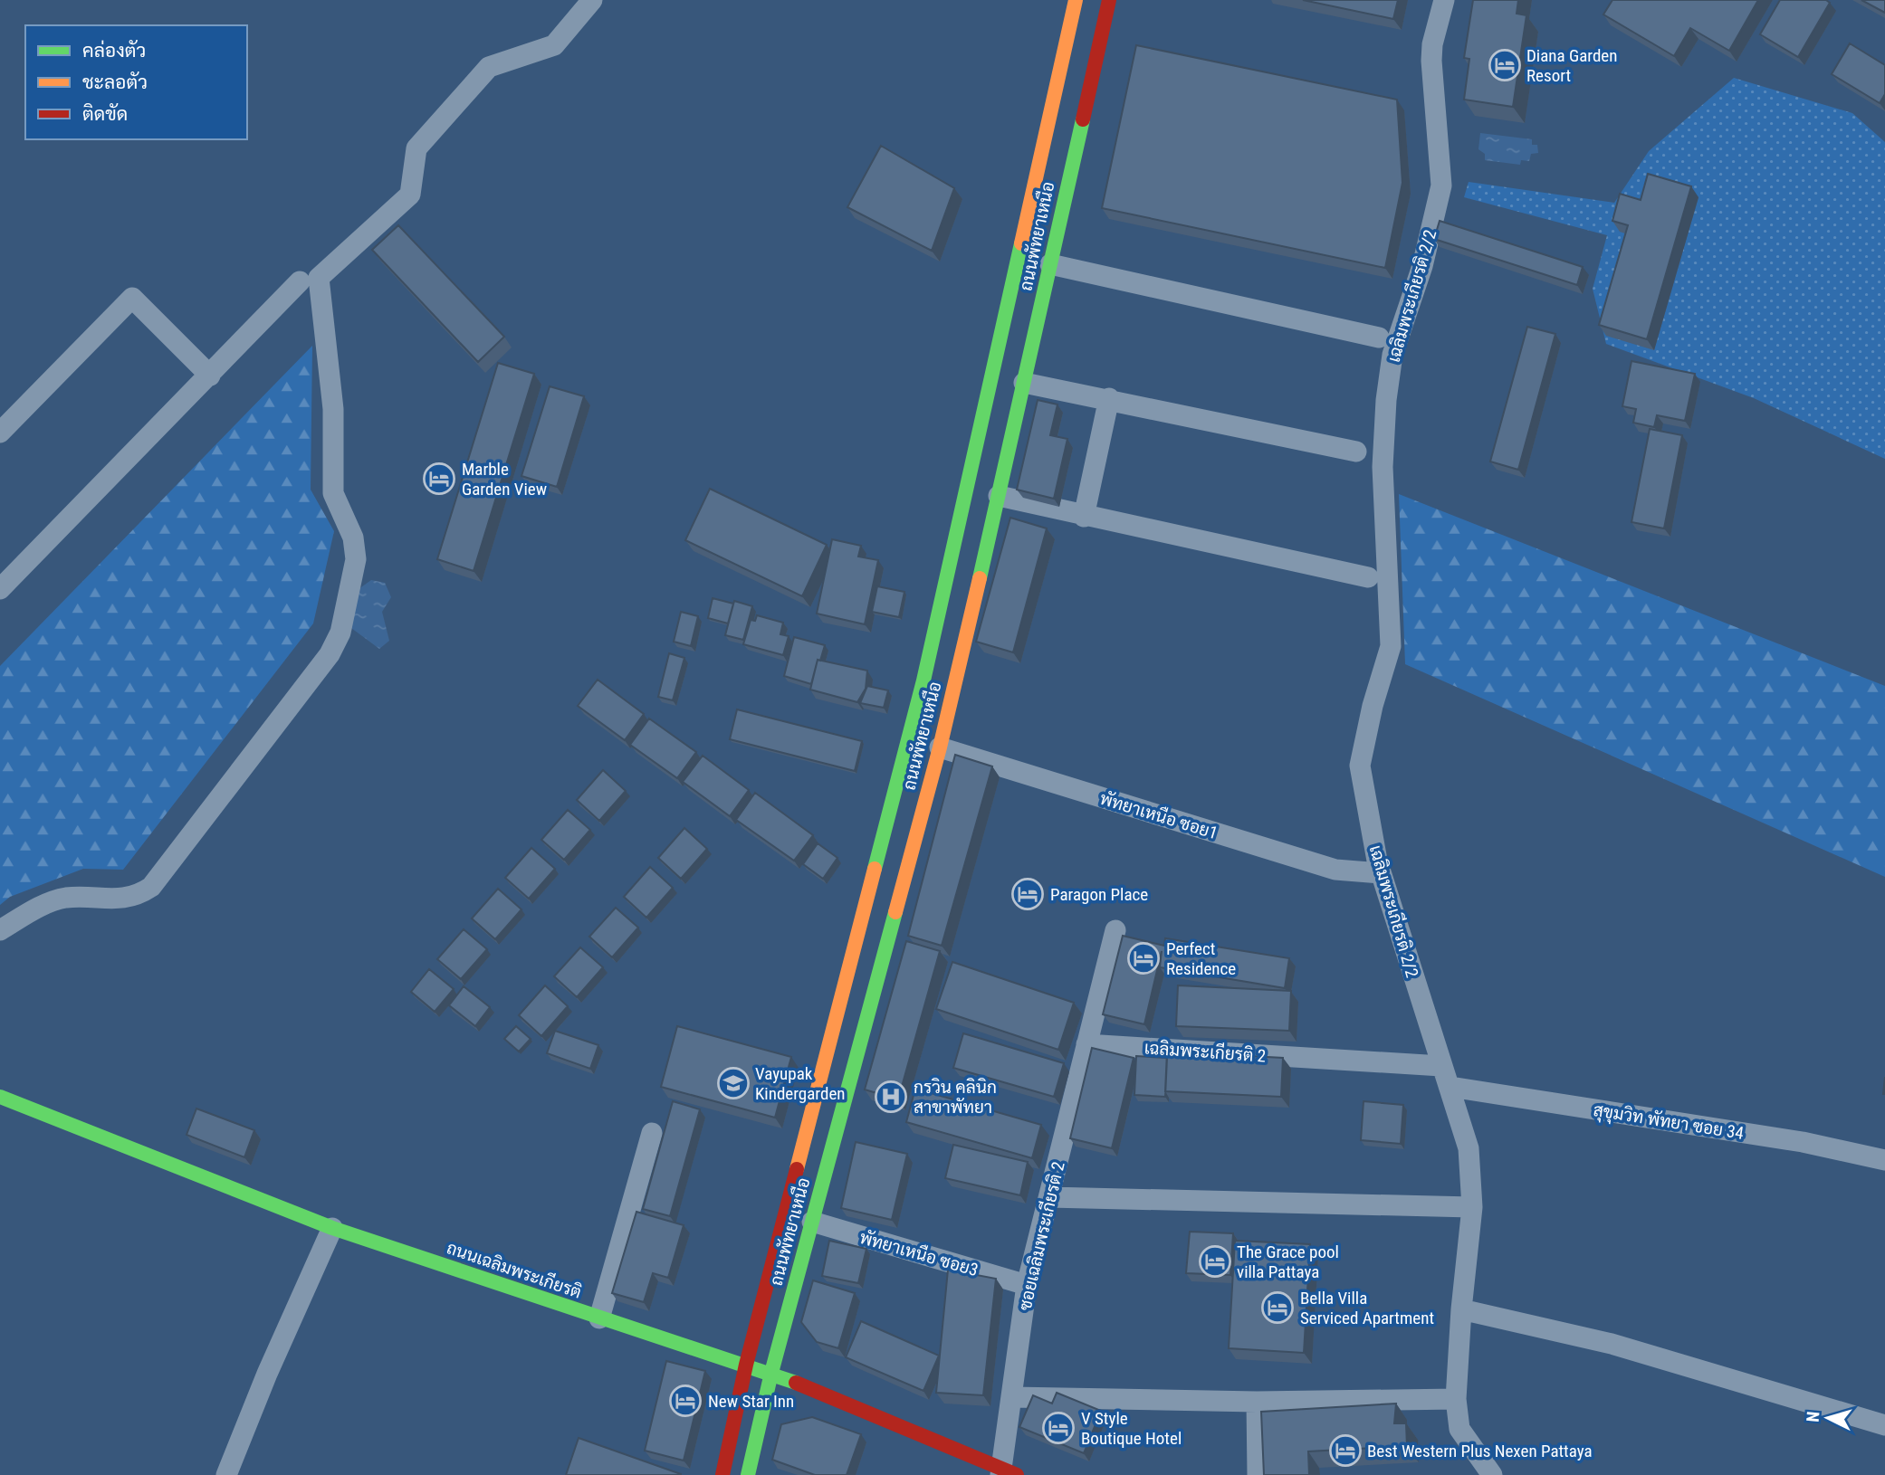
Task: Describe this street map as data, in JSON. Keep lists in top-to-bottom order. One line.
{"streets":{"main road":["ถนนพัทยาเหนือ","ถนนเฉลิมพระเกียรติ"],"street":["เฉลิมพระเกียรติ 2/2","พัทยาเหนือ ซอย1","เฉลิมพระเกียรติ 2","สุขุมวิท พัทยา ซอย 34","ซอยเฉลิมพระเกียรติ 2","พัทยาเหนือ ซอย3"]},"crossings":[["ถนนพัทยาเหนือ","พัทยาเหนือ ซอย1"],["ถนนพัทยาเหนือ","พัทยาเหนือ ซอย3"],["ถนนพัทยาเหนือ","ถนนเฉลิมพระเกียรติ"],["เฉลิมพระเกียรติ 2/2","พัทยาเหนือ ซอย1"],["เฉลิมพระเกียรติ 2/2","เฉลิมพระเกียรติ 2"],["เฉลิมพระเกียรติ 2/2","สุขุมวิท พัทยา ซอย 34"],["เฉลิมพระเกียรติ 2","ซอยเฉลิมพระเกียรติ 2"],["ซอยเฉลิมพระเกียรติ 2","พัทยาเหนือ ซอย3"],["ซอยเฉลิมพระเกียรติ 2","ถนนเฉลิมพระเกียรติ"]],"places":{"hotel":["Diana Garden Resort","Marble Garden View","Paragon Place","Perfect Residence","The Grace pool villa Pattaya","Bella Villa Serviced Apartment","New Star Inn","V Style Boutique Hotel","Best Western Plus Nexen Pattaya"],"school or university":["Vayupak Kindergarden"],"hospital":["กรวิน คลินิก สาขาพัทยา"]},"legend":["คล่องตัว","ชะลอตัว","ติดขัด"],"north":"left"}
